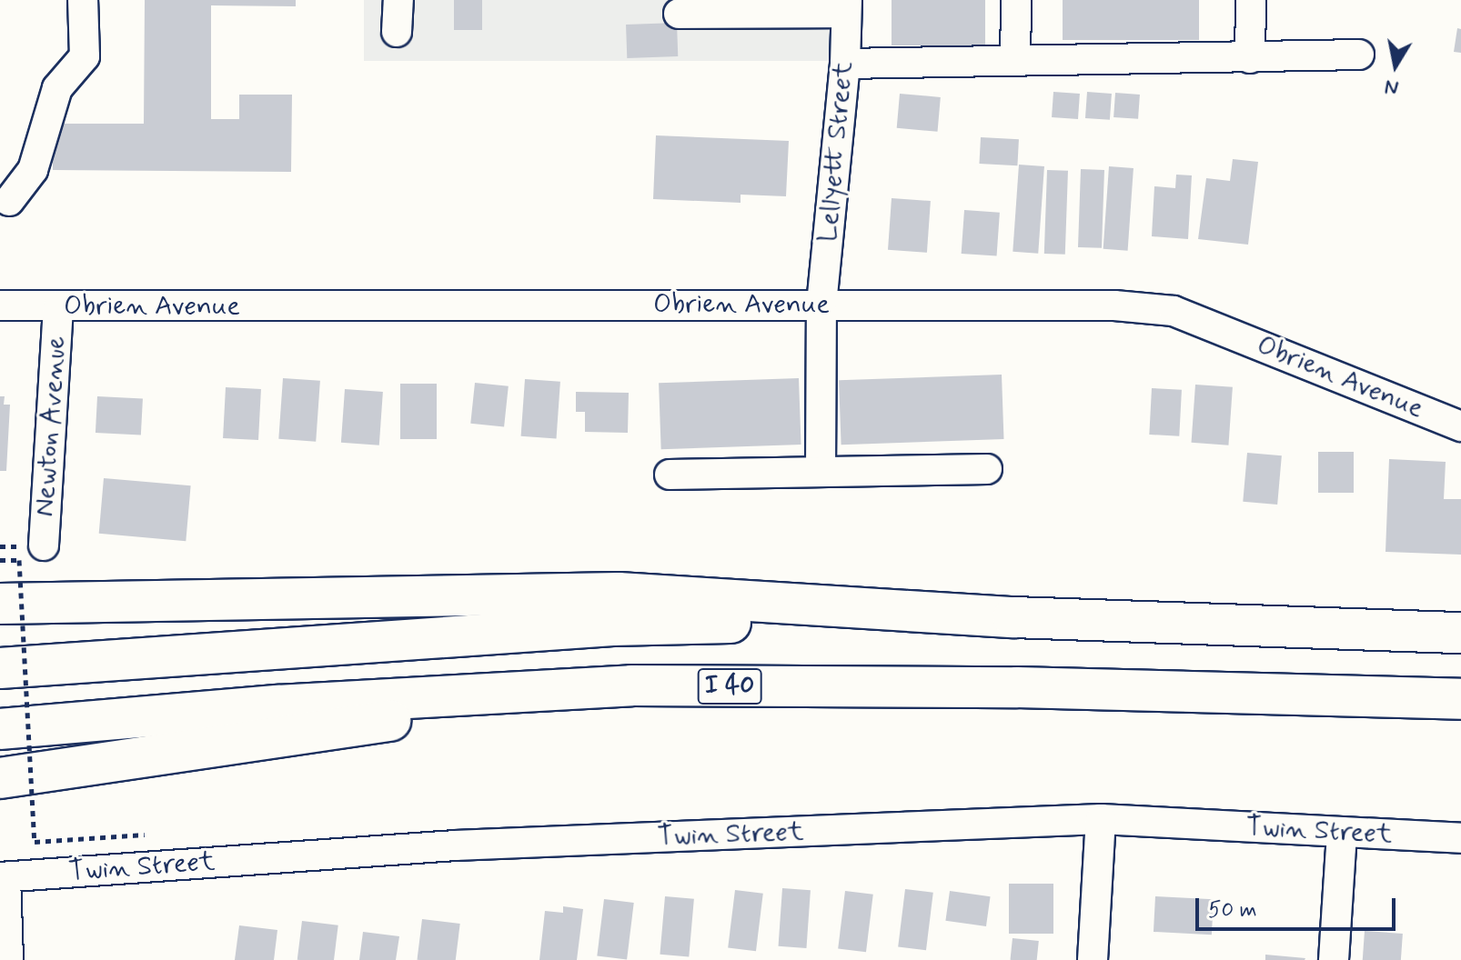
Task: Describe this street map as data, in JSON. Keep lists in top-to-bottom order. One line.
{"streets":{"highway":["I 40"],"street":["Lellyett Street","Obrien Avenue","Newton Avenue","Twin Street"]},"crossings":[["Lellyett Street","Obrien Avenue"],["Obrien Avenue","Newton Avenue"]],"scale_bar":"50 m","north":"bottom"}
